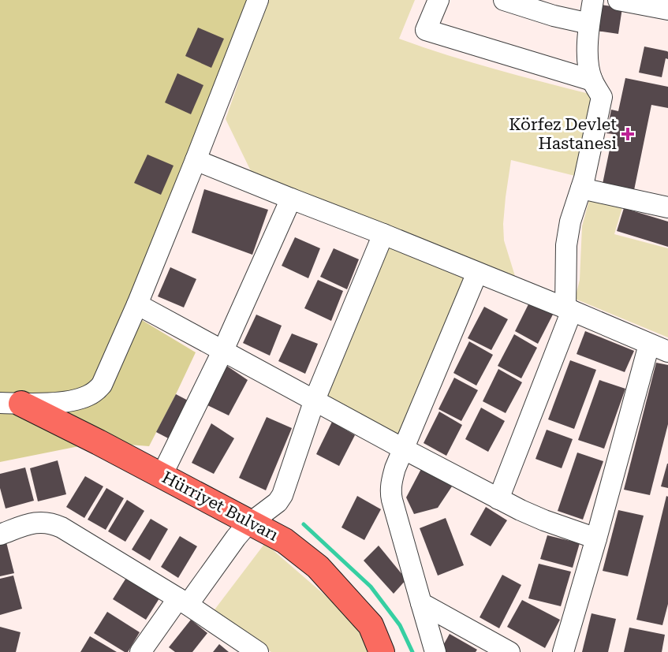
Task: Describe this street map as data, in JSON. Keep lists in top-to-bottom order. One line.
{"streets":{"main road":["Hürriyet Bulvarı"]},"places":{"health":["Körfez Devlet Hastanesi"]}}
